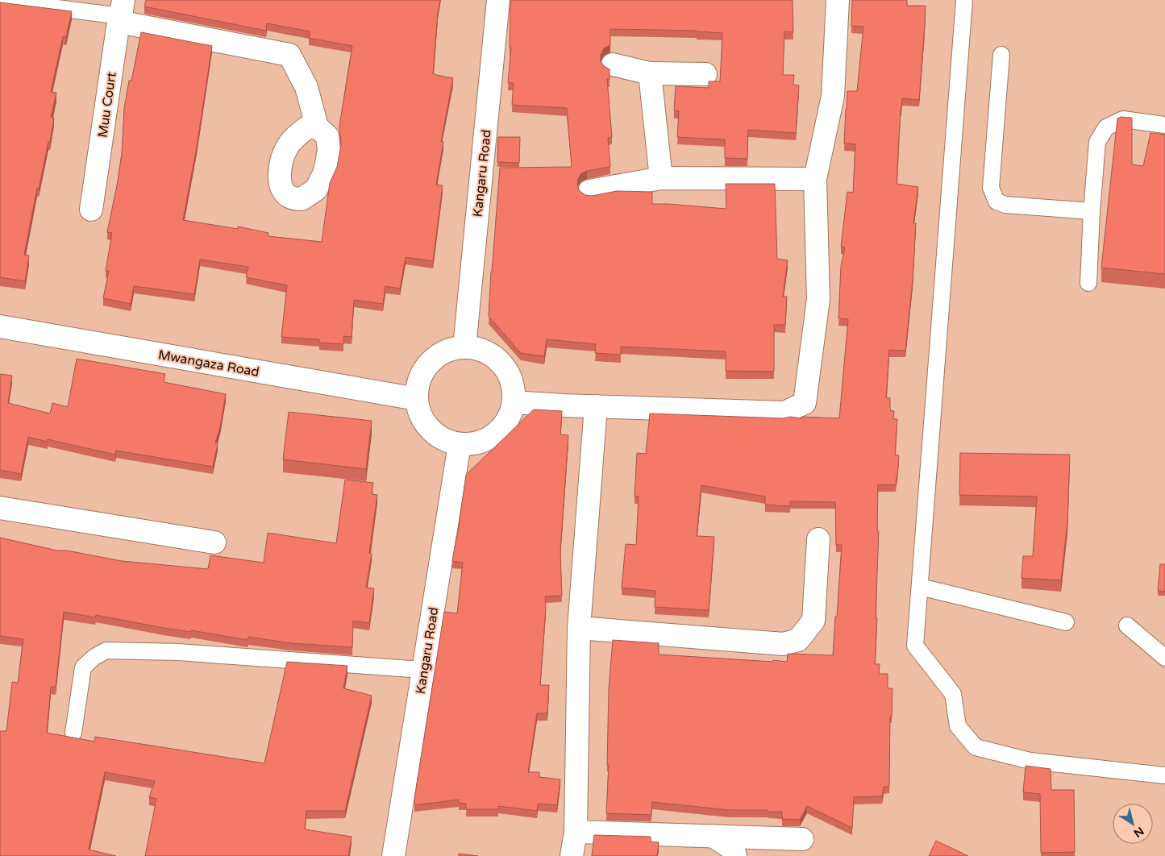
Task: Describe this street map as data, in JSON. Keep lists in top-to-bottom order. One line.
{"streets":{"street":["Muu Court","Kangaru Road","Mwangaza Road"]},"crossings":[["Kangaru Road","Mwangaza Road"]],"north":"bottom right"}
